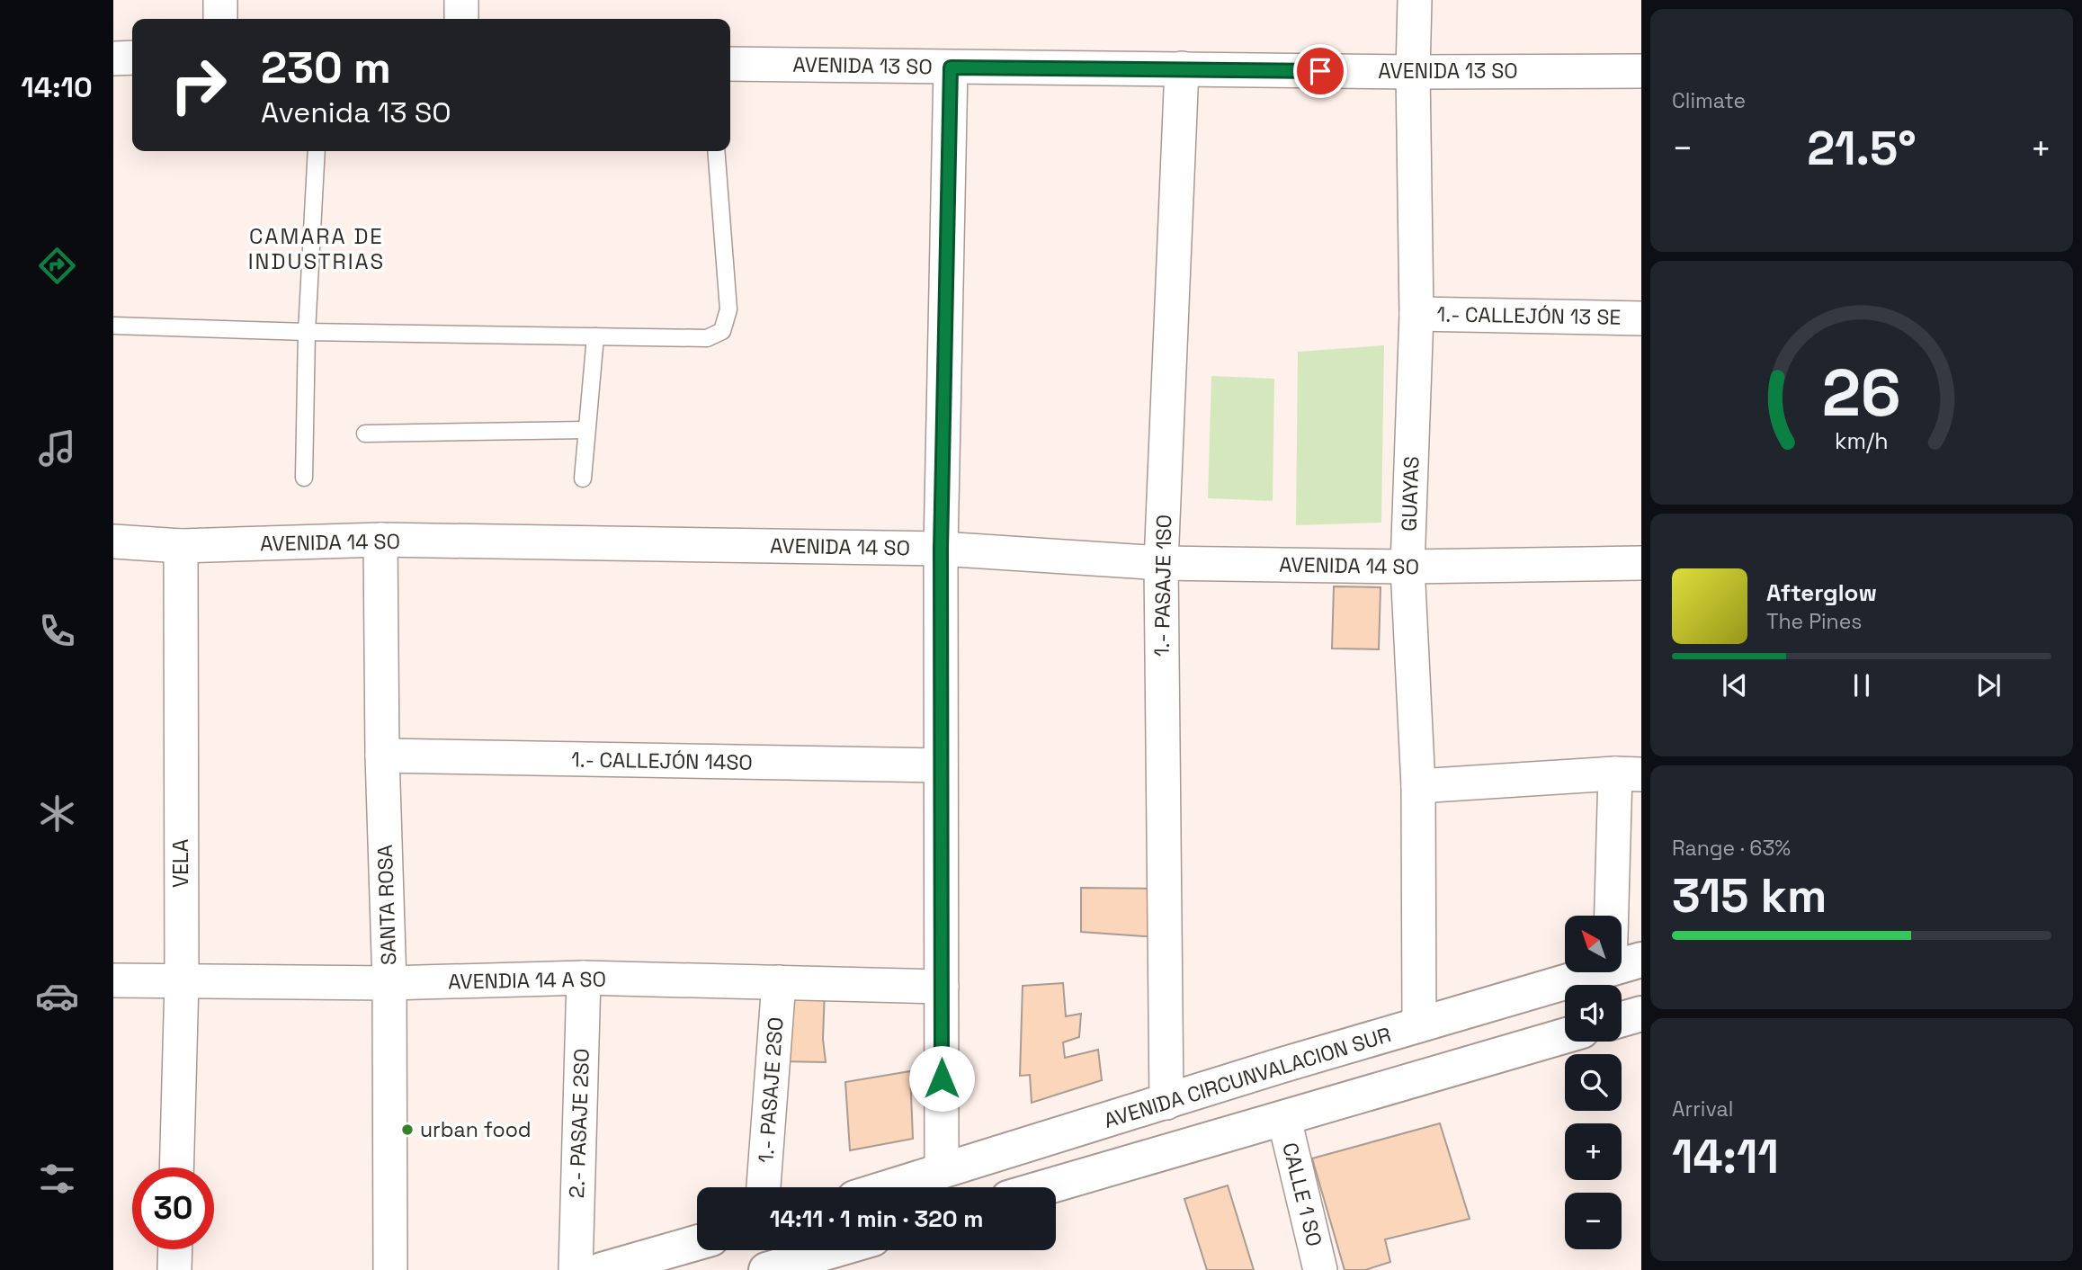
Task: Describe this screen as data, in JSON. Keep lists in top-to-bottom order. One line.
{"streets":{"main road":["AVENIDA CIRCUNVALACION SUR"],"street":["AVENIDA 13 SO","1.- CALLEJÓN 13 SE","GUAYAS","AVENIDA 14 SO","1.- PASAJE 1SO","1.- CALLEJÓN 14SO","VELA","SANTA ROSA","AVENDIA 14 A SO","1.- PASAJE 2SO","2.- PASAJE 2SO","CALLE 1 SO"]},"crossings":[["AVENIDA 13 SO","GUAYAS"],["AVENIDA 13 SO","1.- PASAJE 1SO"],["1.- CALLEJÓN 13 SE","GUAYAS"],["GUAYAS","AVENIDA 14 SO"],["GUAYAS","AVENIDA CIRCUNVALACION SUR"],["AVENIDA 14 SO","1.- PASAJE 1SO"],["AVENIDA 14 SO","VELA"],["AVENIDA 14 SO","SANTA ROSA"],["1.- PASAJE 1SO","AVENIDA CIRCUNVALACION SUR"],["1.- CALLEJÓN 14SO","SANTA ROSA"],["VELA","AVENDIA 14 A SO"],["SANTA ROSA","AVENDIA 14 A SO"],["AVENDIA 14 A SO","1.- PASAJE 2SO"],["AVENDIA 14 A SO","2.- PASAJE 2SO"]],"districts":["CAMARA DE INDUSTRIAS"],"places":["urban food"],"north":"top left","page":{"tabs":"14:10","tile":["Climate",["Range · 63%","315 km"],["Arrival","14:11"]],"turn":["230 m","Avenida 13 SO"],"heat":["−","21.5°","+"],"song":["Afterglow","The Pines"],"map_buttons":["+","−"],"limit":"30","trip":"14:11 · 1 min · 320 m","gauge":["26","km/h"]}}
